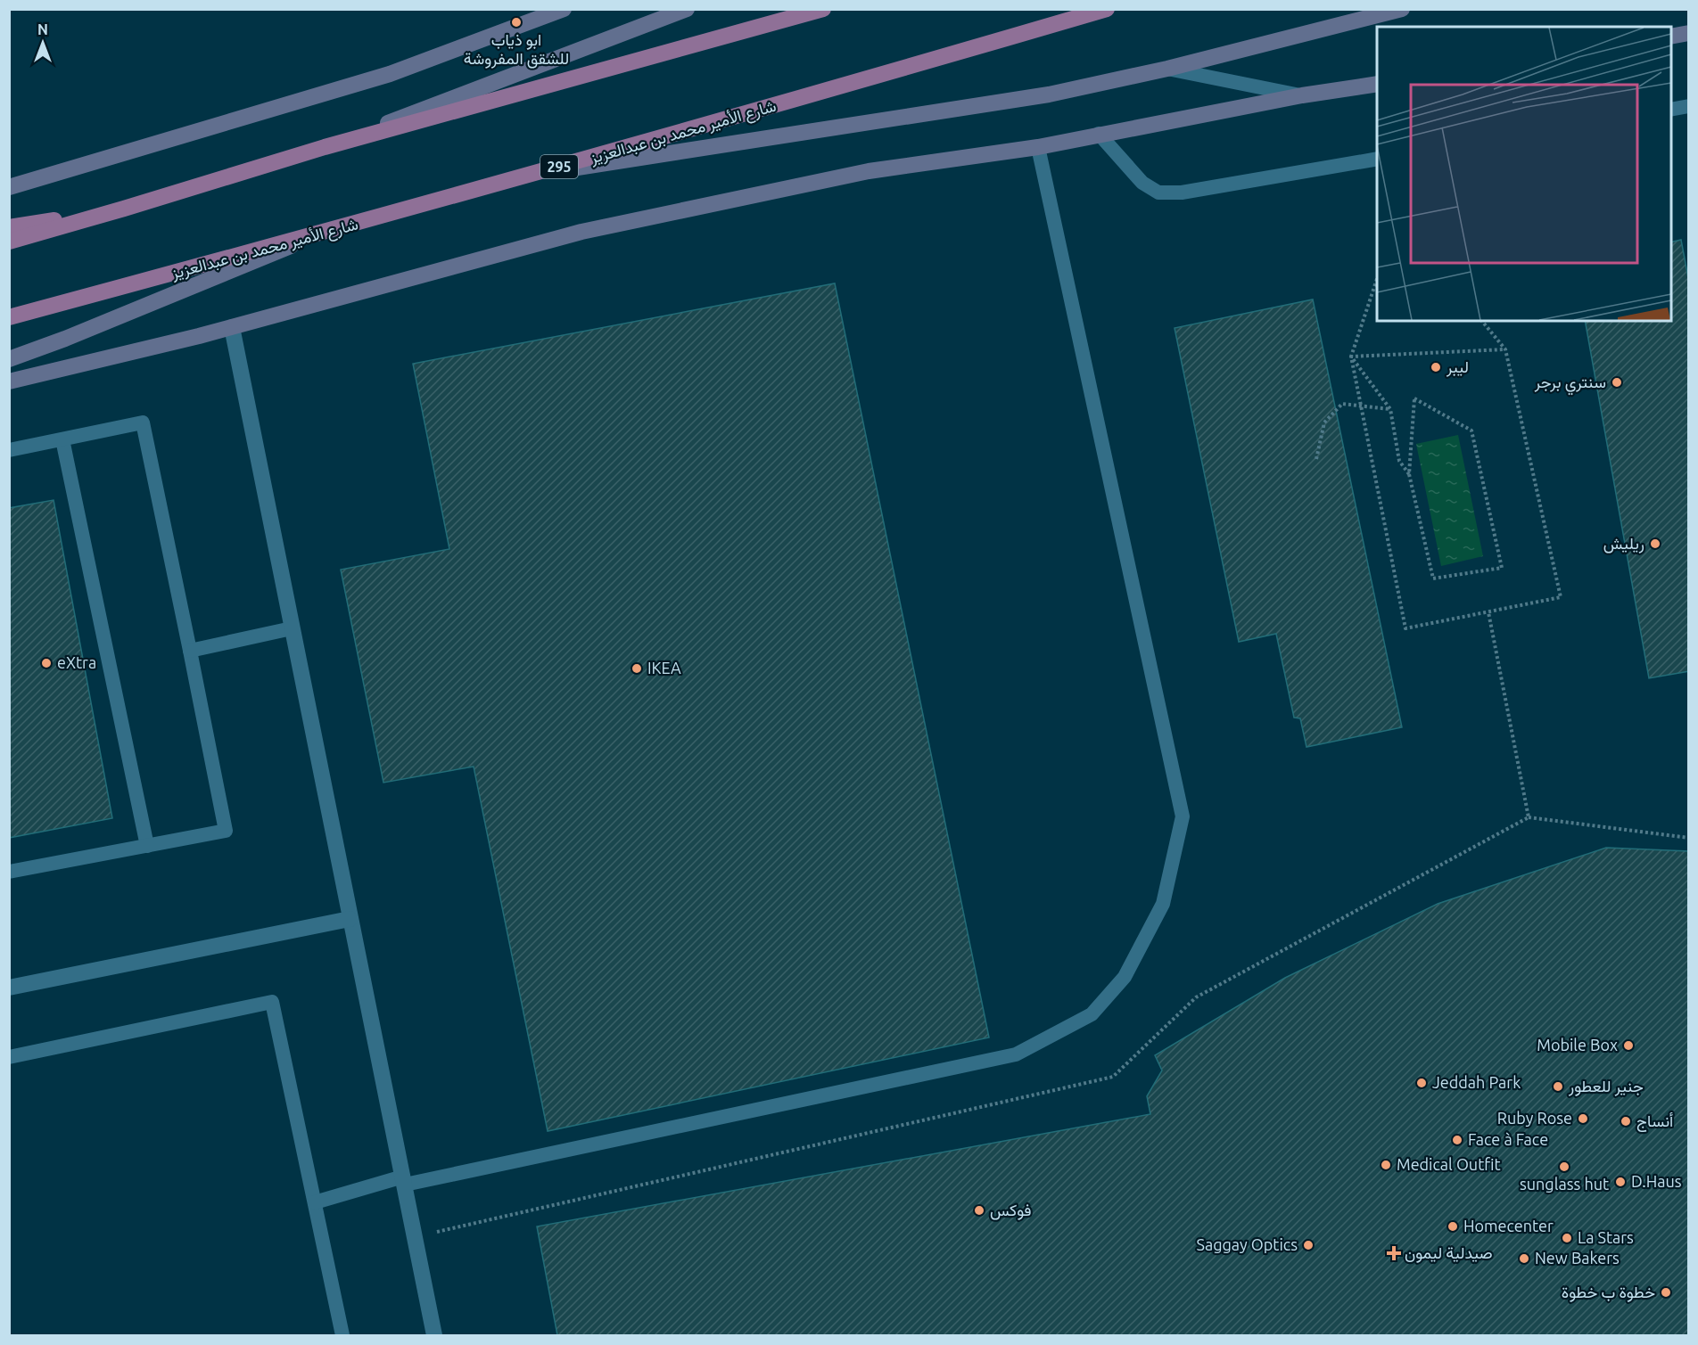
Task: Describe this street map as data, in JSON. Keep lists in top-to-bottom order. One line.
{"streets":{"main road":["شارع الأمير محمد بن عبدالعزيز","295"]},"places":{"other":["ابو ذياب للشقق المفروشة","ليبر","سنتري برجر","ريليش","eXtra","IKEA","Mobile Box","Jeddah Park","جنير للعطور","Ruby Rose","أنساج","Face à Face","Medical Outfit","sunglass hut","D.Haus","فوكس","Homecenter","La Stars","Saggay Optics","New Bakers","خطوة ب خطوة"],"health":["صيدلية ليمون"]},"north":"top"}
